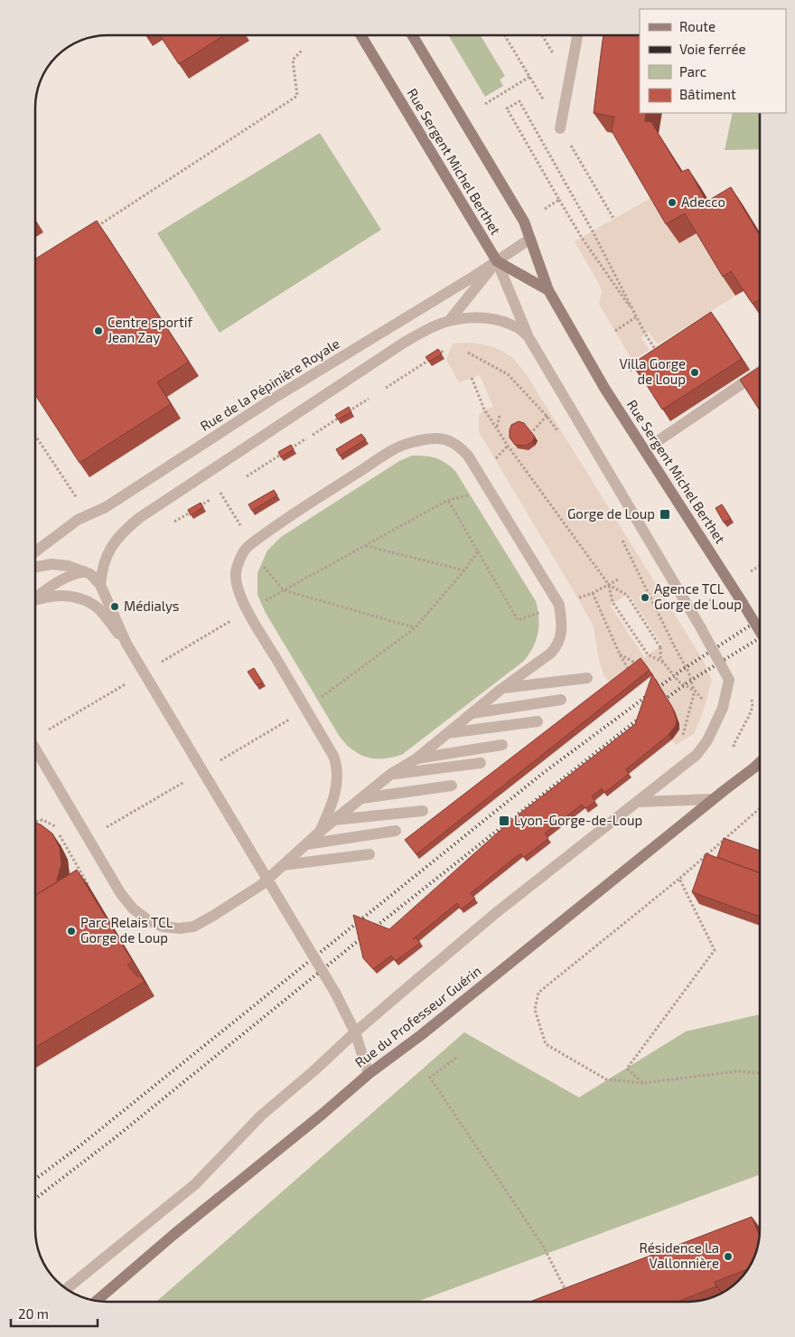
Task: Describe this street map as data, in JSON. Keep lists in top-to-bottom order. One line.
{"streets":{"main road":["Rue Sergent Michel Berthet","Rue du Professeur Guérin"],"lane":["Rue de la Pépinière Royale"]},"crossings":[["Rue Sergent Michel Berthet","Rue de la Pépinière Royale"]],"places":{"other":["Adecco","Centre sportif Jean Zay","Villa Gorge de Loup","Agence TCL Gorge de Loup","Médialys","Parc Relais TCL Gorge de Loup","Résidence La Vallonnière"],"transit":["Gorge de Loup","Lyon-Gorge-de-Loup"]},"legend":["Route","Voie ferrée","Parc","Bâtiment"],"scale_bar":"20 m"}
